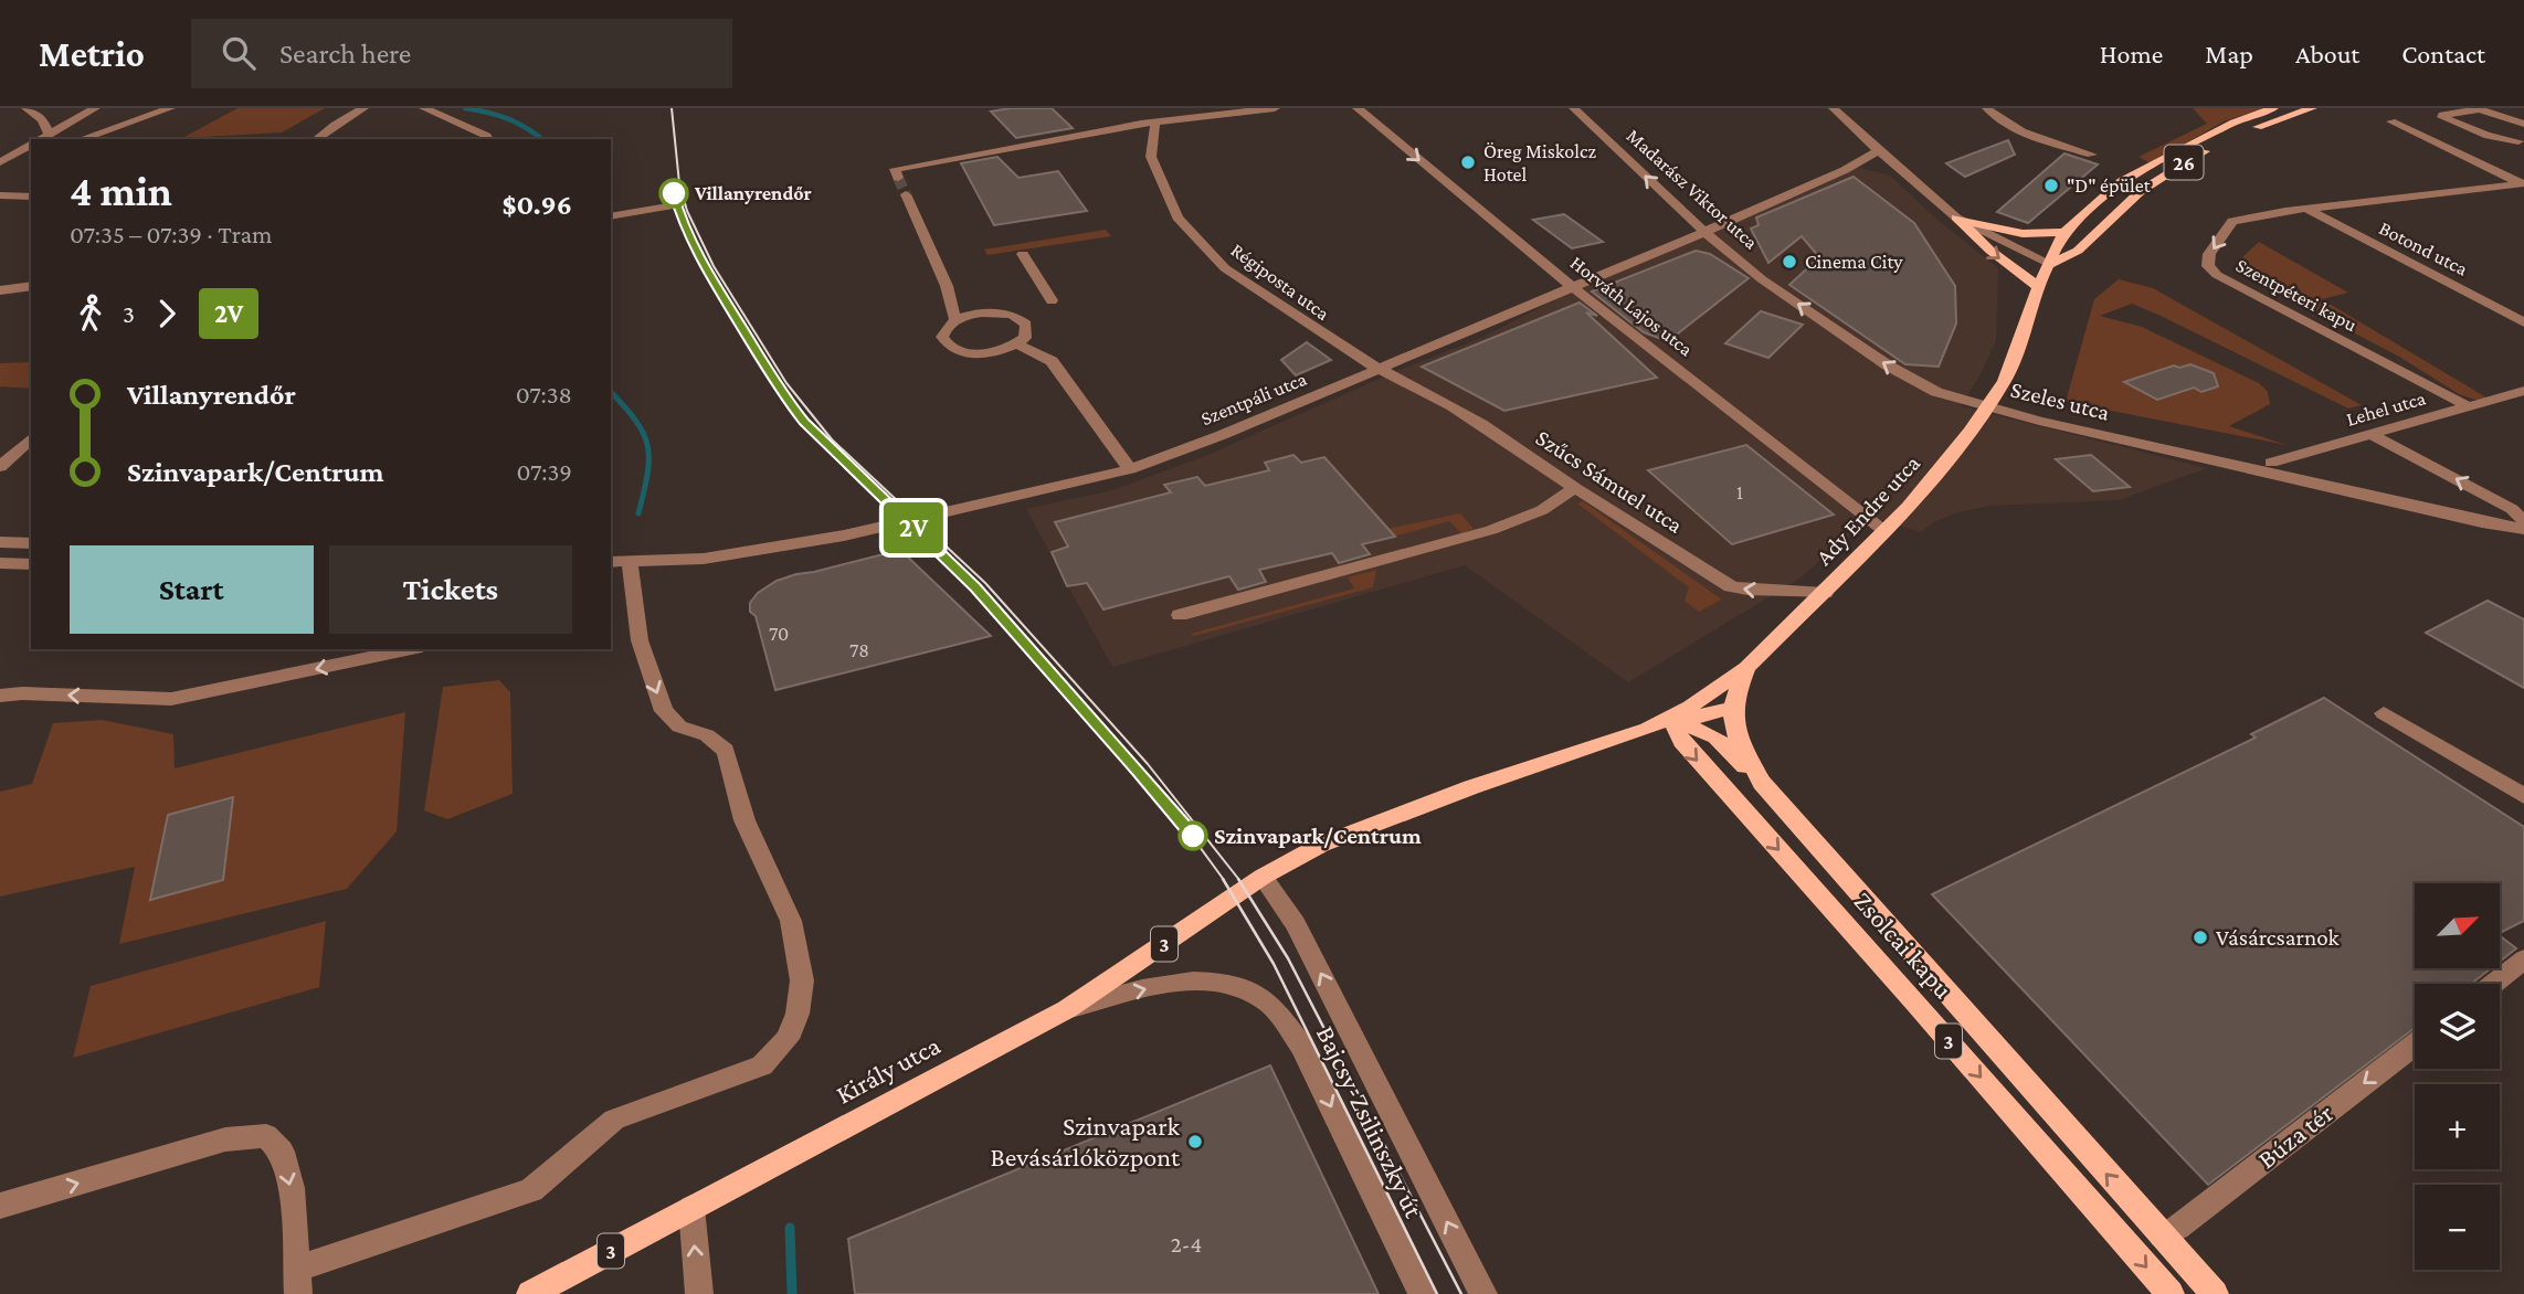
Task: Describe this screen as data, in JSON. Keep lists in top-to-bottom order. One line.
{"streets":{"main road":["26","Ady Endre utca","3","Zsolcai kapu","Király utca"],"street":["Madarász Viktor utca","Botond utca","Régiposta utca","Szentpéteri kapu","Horváth Lajos utca","Szentpáli utca","Szeles utca","Lehel utca","Szűcs Sámuel utca","Bajcsy-Zsilinszky út","Búza tér"]},"crossings":[["26","Ady Endre utca"],["Madarász Viktor utca","Szentpáli utca"],["Madarász Viktor utca","Szeles utca"],["Madarász Viktor utca","Ady Endre utca"],["Botond utca","Szentpéteri kapu"],["Régiposta utca","Szentpáli utca"],["Régiposta utca","Szűcs Sámuel utca"],["Szentpéteri kapu","Lehel utca"],["Horváth Lajos utca","Szentpáli utca"],["Horváth Lajos utca","Ady Endre utca"],["Szentpáli utca","Szűcs Sámuel utca"],["Szeles utca","Lehel utca"],["Szeles utca","Ady Endre utca"],["Szűcs Sámuel utca","Ady Endre utca"],["Ady Endre utca","3"],["Ady Endre utca","Zsolcai kapu"],["Ady Endre utca","Király utca"],["Ady Endre utca","Bajcsy-Zsilinszky út"],["3","Zsolcai kapu"],["Zsolcai kapu","Búza tér"],["Király utca","Bajcsy-Zsilinszky út"]],"one_way":["Horváth Lajos utca","Szűcs Sámuel utca","Búza tér"],"places":["Öreg Miskolcz Hotel","\"D\" épület","Villanyrendőr","Cinema City","Szinvapark/Centrum","Vásárcsarnok","Szinvapark Bevásárlóközpont"],"lines":["tram line 2V"],"house_numbers":["1","70","78","2-4"],"north":"top right","page":{"header":"Metrio","search":"Search here","nav":["Home","Map","About","Contact"],"on_map":"2V","heading":["4 min","07:35 – 07:39 · Tram","$0.96"],"legs":["3","2V"],"list":[{"name":"Villanyrendőr","value":"07:38"},{"name":"Szinvapark/Centrum","value":"07:39"}],"buttons":["Start","Tickets"],"map_buttons":["+","−"]}}
